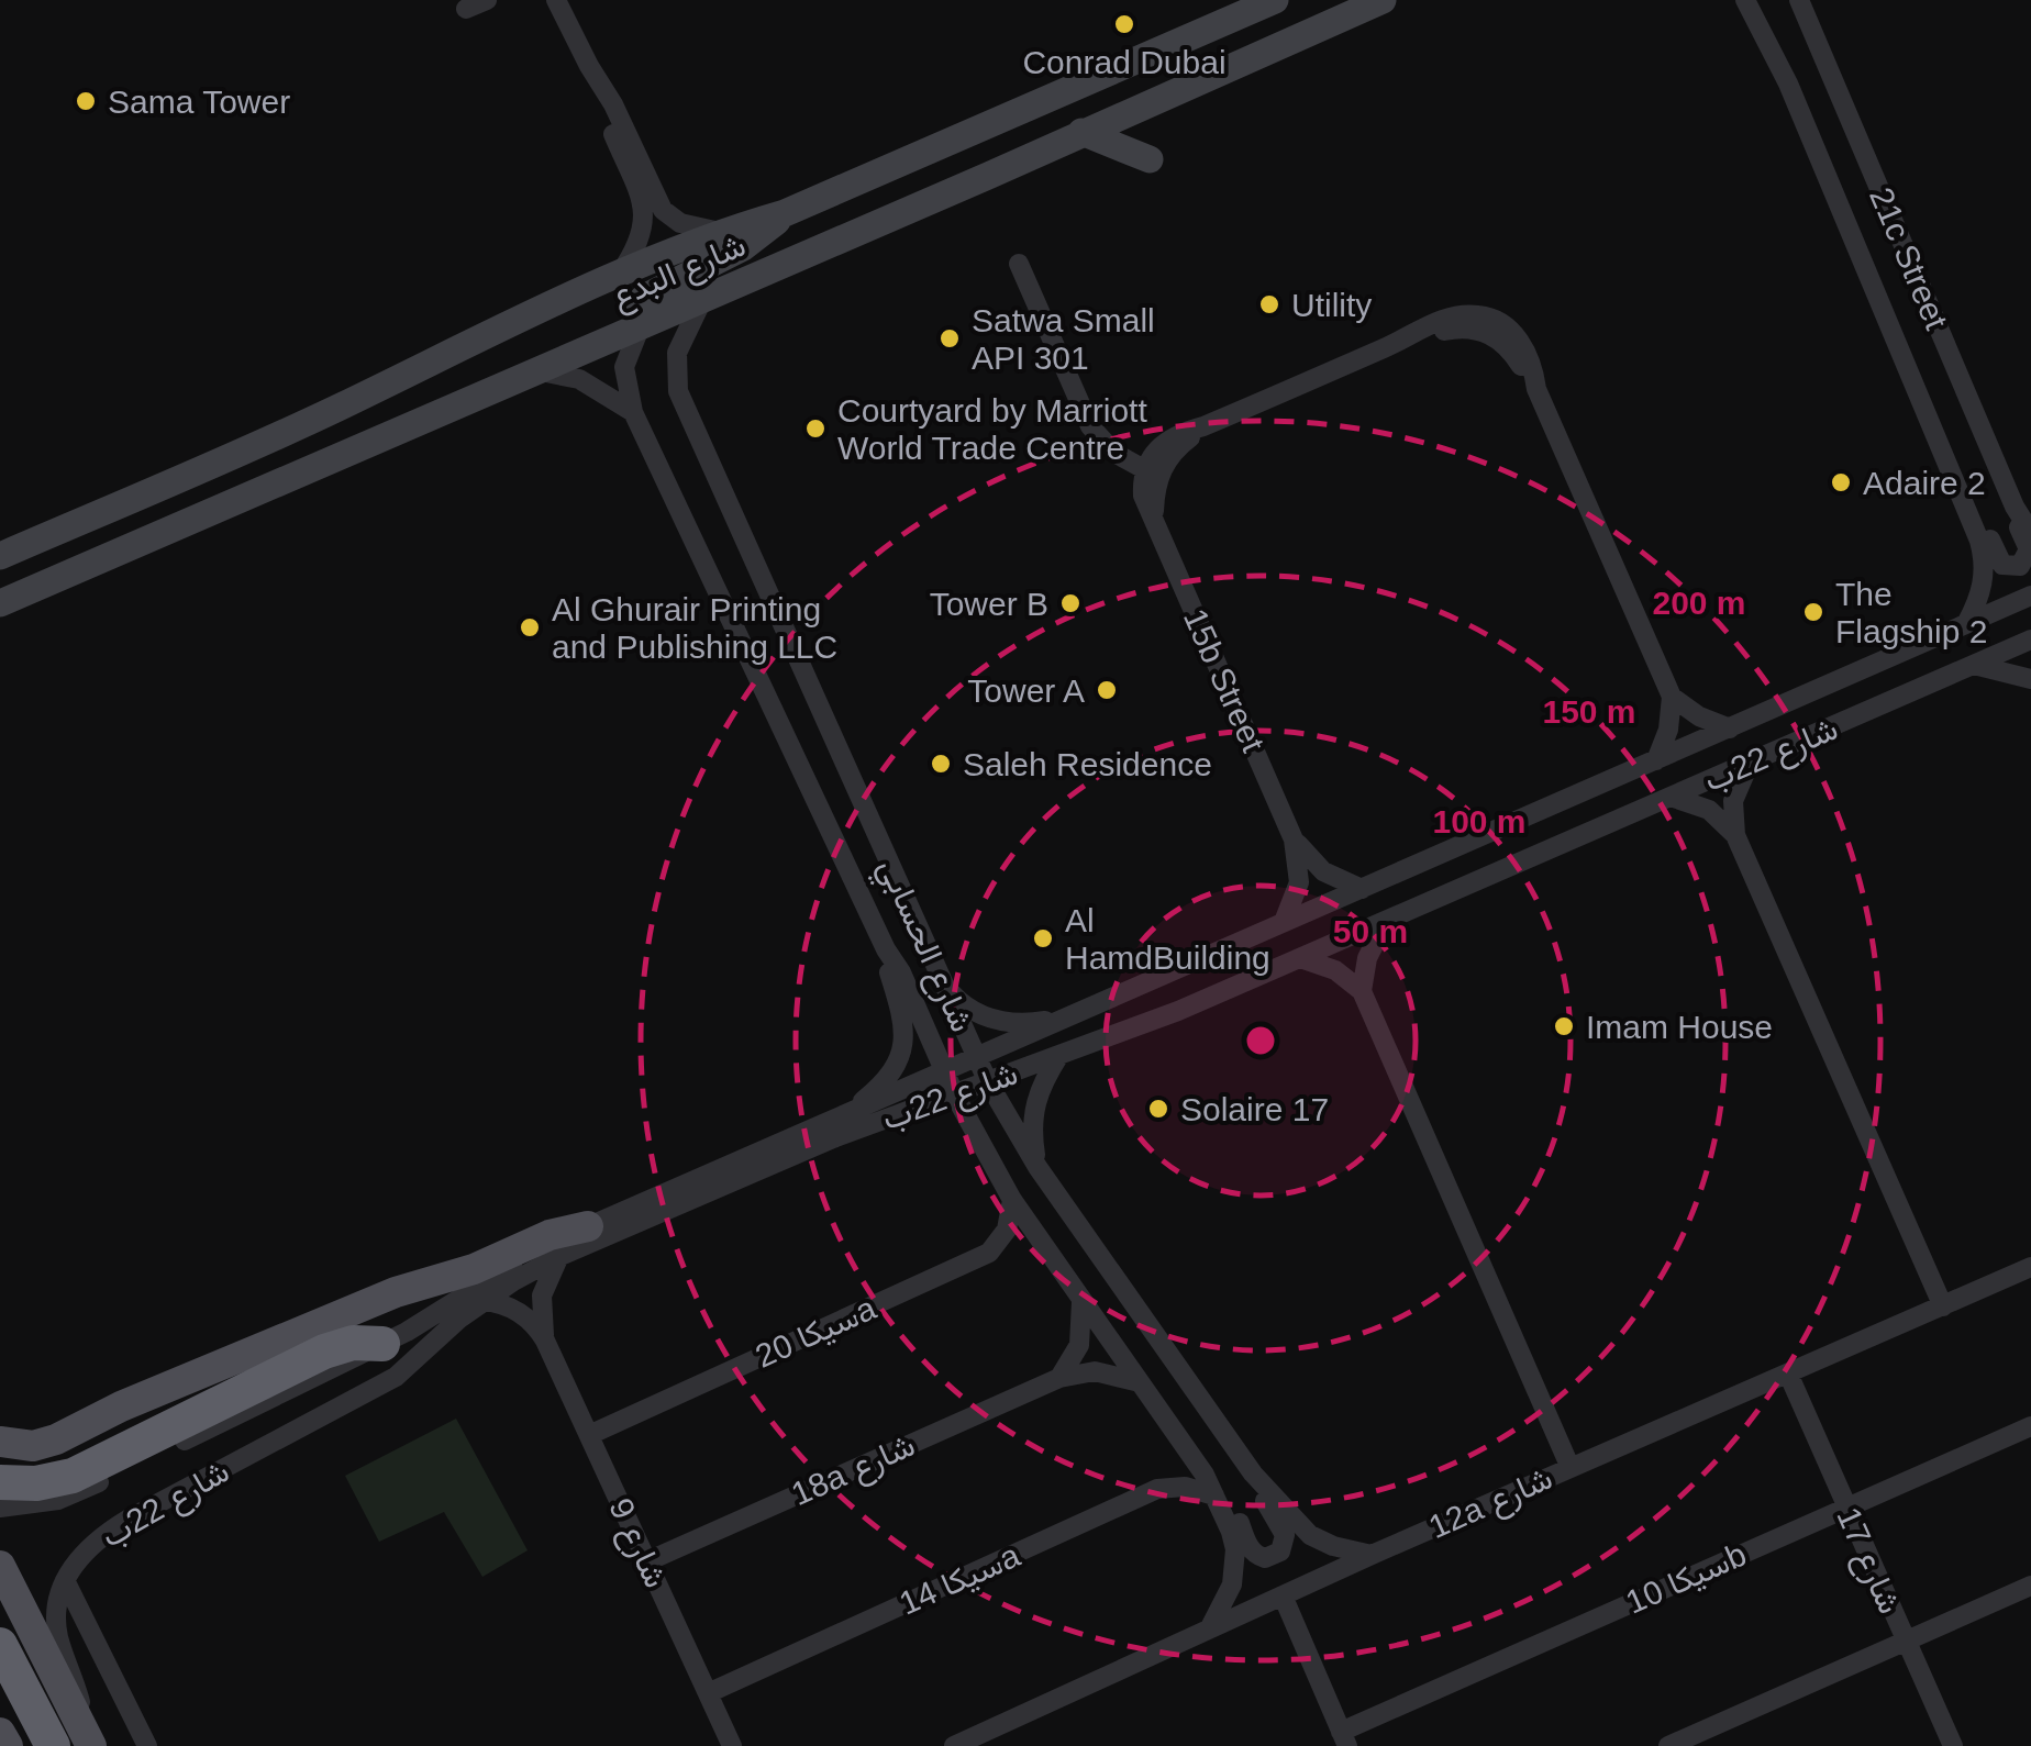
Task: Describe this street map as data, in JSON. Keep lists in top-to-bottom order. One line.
{"streets":{"main road":["شارع البدع"],"street":["21c Street","15b Street","شارع 22ب","شارع الحسابي","سيكا 20a","18a شارع","12a شارع","شارع 9","شارع 17","سيكا 10b","سيكا 14a"]},"crossings":[["21c Street","شارع 22ب"],["شارع البدع","شارع الحسابي"],["15b Street","شارع 22ب"],["شارع 22ب","شارع الحسابي"],["شارع 22ب","شارع 9"],["شارع الحسابي","سيكا 20a"],["شارع الحسابي","18a شارع"],["شارع الحسابي","12a شارع"],["شارع الحسابي","سيكا 14a"],["سيكا 20a","شارع 9"],["18a شارع","شارع 9"],["12a شارع","شارع 17"],["شارع 9","سيكا 14a"],["شارع 17","سيكا 10b"]],"places":["Conrad Dubai","Sama Tower","Utility","Satwa Small API 301","Courtyard by Marriott World Trade Centre","Adaire 2","Tower B","The Flagship 2","Al Ghurair Printing and Publishing LLC","Tower A","Saleh Residence","Al HamdBuilding","Imam House","Solaire 17"],"rings":["200 m","150 m","100 m","50 m"]}
